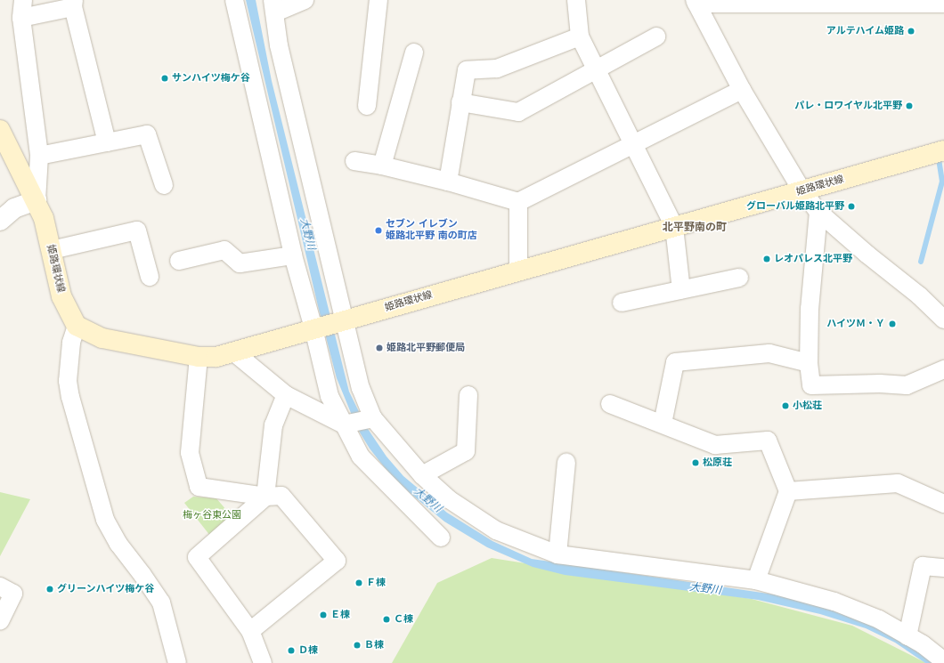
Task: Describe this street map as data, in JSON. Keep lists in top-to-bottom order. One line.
{"streets":{"main road":["姫路環状線"]},"districts":["北平野南の町"],"water":["大野川"],"parks":["梅ヶ谷東公園"],"places":["アルテハイム姫路","サンハイツ梅ケ谷","パレ・ロワイヤル北平野","グローバル姫路北平野","セブン イレブン 姫路北平野 南の町店","レオパレス北平野","ハイツＭ・Ｙ","姫路北平野郵便局","小松荘","松原荘","Ｆ棟","グリーンハイツ梅ケ谷","Ｅ棟","Ｃ棟","Ｂ棟","Ｄ棟"]}
